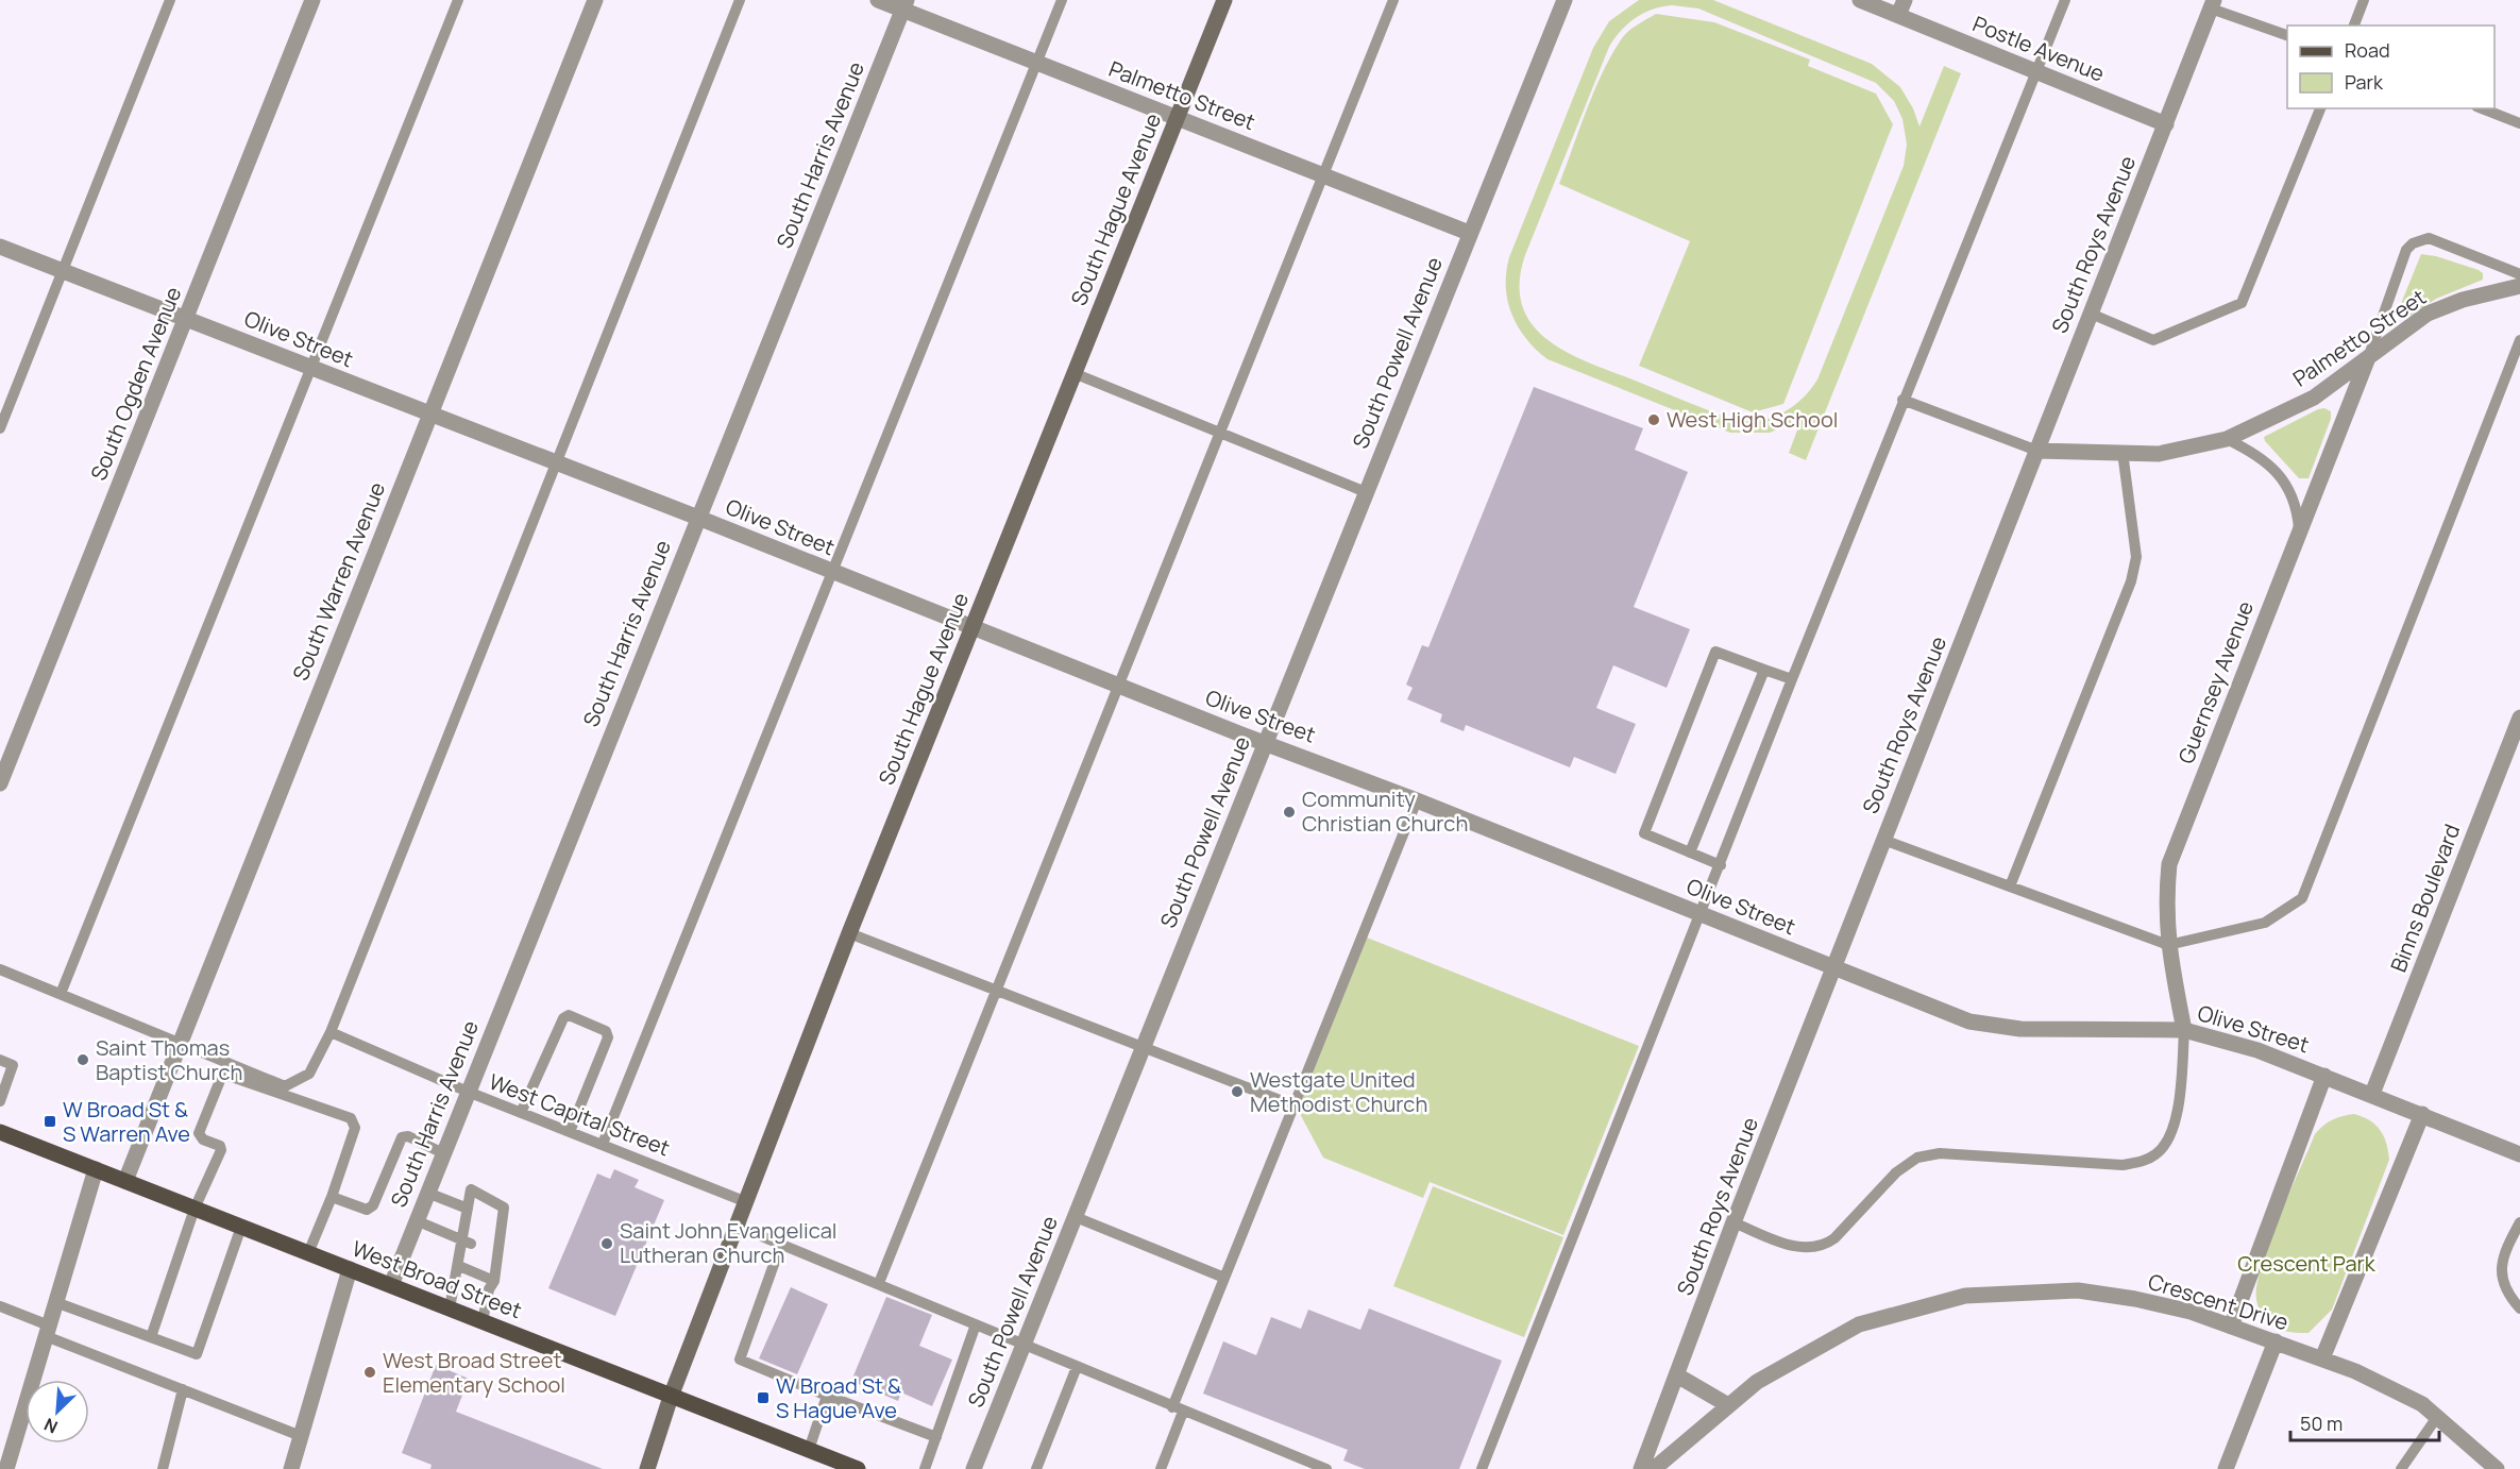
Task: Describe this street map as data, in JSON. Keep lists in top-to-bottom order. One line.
{"streets":{"main road":["South Hague Avenue","West Broad Street"],"street":["Postle Avenue","Palmetto Street","South Harris Avenue","South Roys Avenue","Olive Street","South Powell Avenue","South Ogden Avenue","South Warren Avenue","Guernsey Avenue","Binns Boulevard","Crescent Drive"],"lane":["West Capital Street"]},"crossings":[["Postle Avenue","South Roys Avenue"],["Palmetto Street","South Harris Avenue"],["Palmetto Street","South Hague Avenue"],["Palmetto Street","South Roys Avenue"],["Palmetto Street","South Powell Avenue"],["Palmetto Street","Guernsey Avenue"],["South Harris Avenue","Olive Street"],["South Harris Avenue","West Capital Street"],["South Harris Avenue","West Broad Street"],["South Hague Avenue","Olive Street"],["South Hague Avenue","West Capital Street"],["South Hague Avenue","West Broad Street"],["South Roys Avenue","Olive Street"],["Olive Street","South Powell Avenue"],["Olive Street","South Ogden Avenue"],["Olive Street","South Warren Avenue"],["Olive Street","Guernsey Avenue"],["Olive Street","Binns Boulevard"],["South Warren Avenue","West Broad Street"]],"parks":["Crescent Park"],"places":{"other":["West High School","Community Christian Church","Saint Thomas Baptist Church","Westgate United Methodist Church","Saint John Evangelical Lutheran Church","West Broad Street Elementary School"],"transit":["W Broad St & S Warren Ave","W Broad St & S Hague Ave"]},"legend":["Road","Park"],"scale_bar":"50 m","north":"bottom left"}
